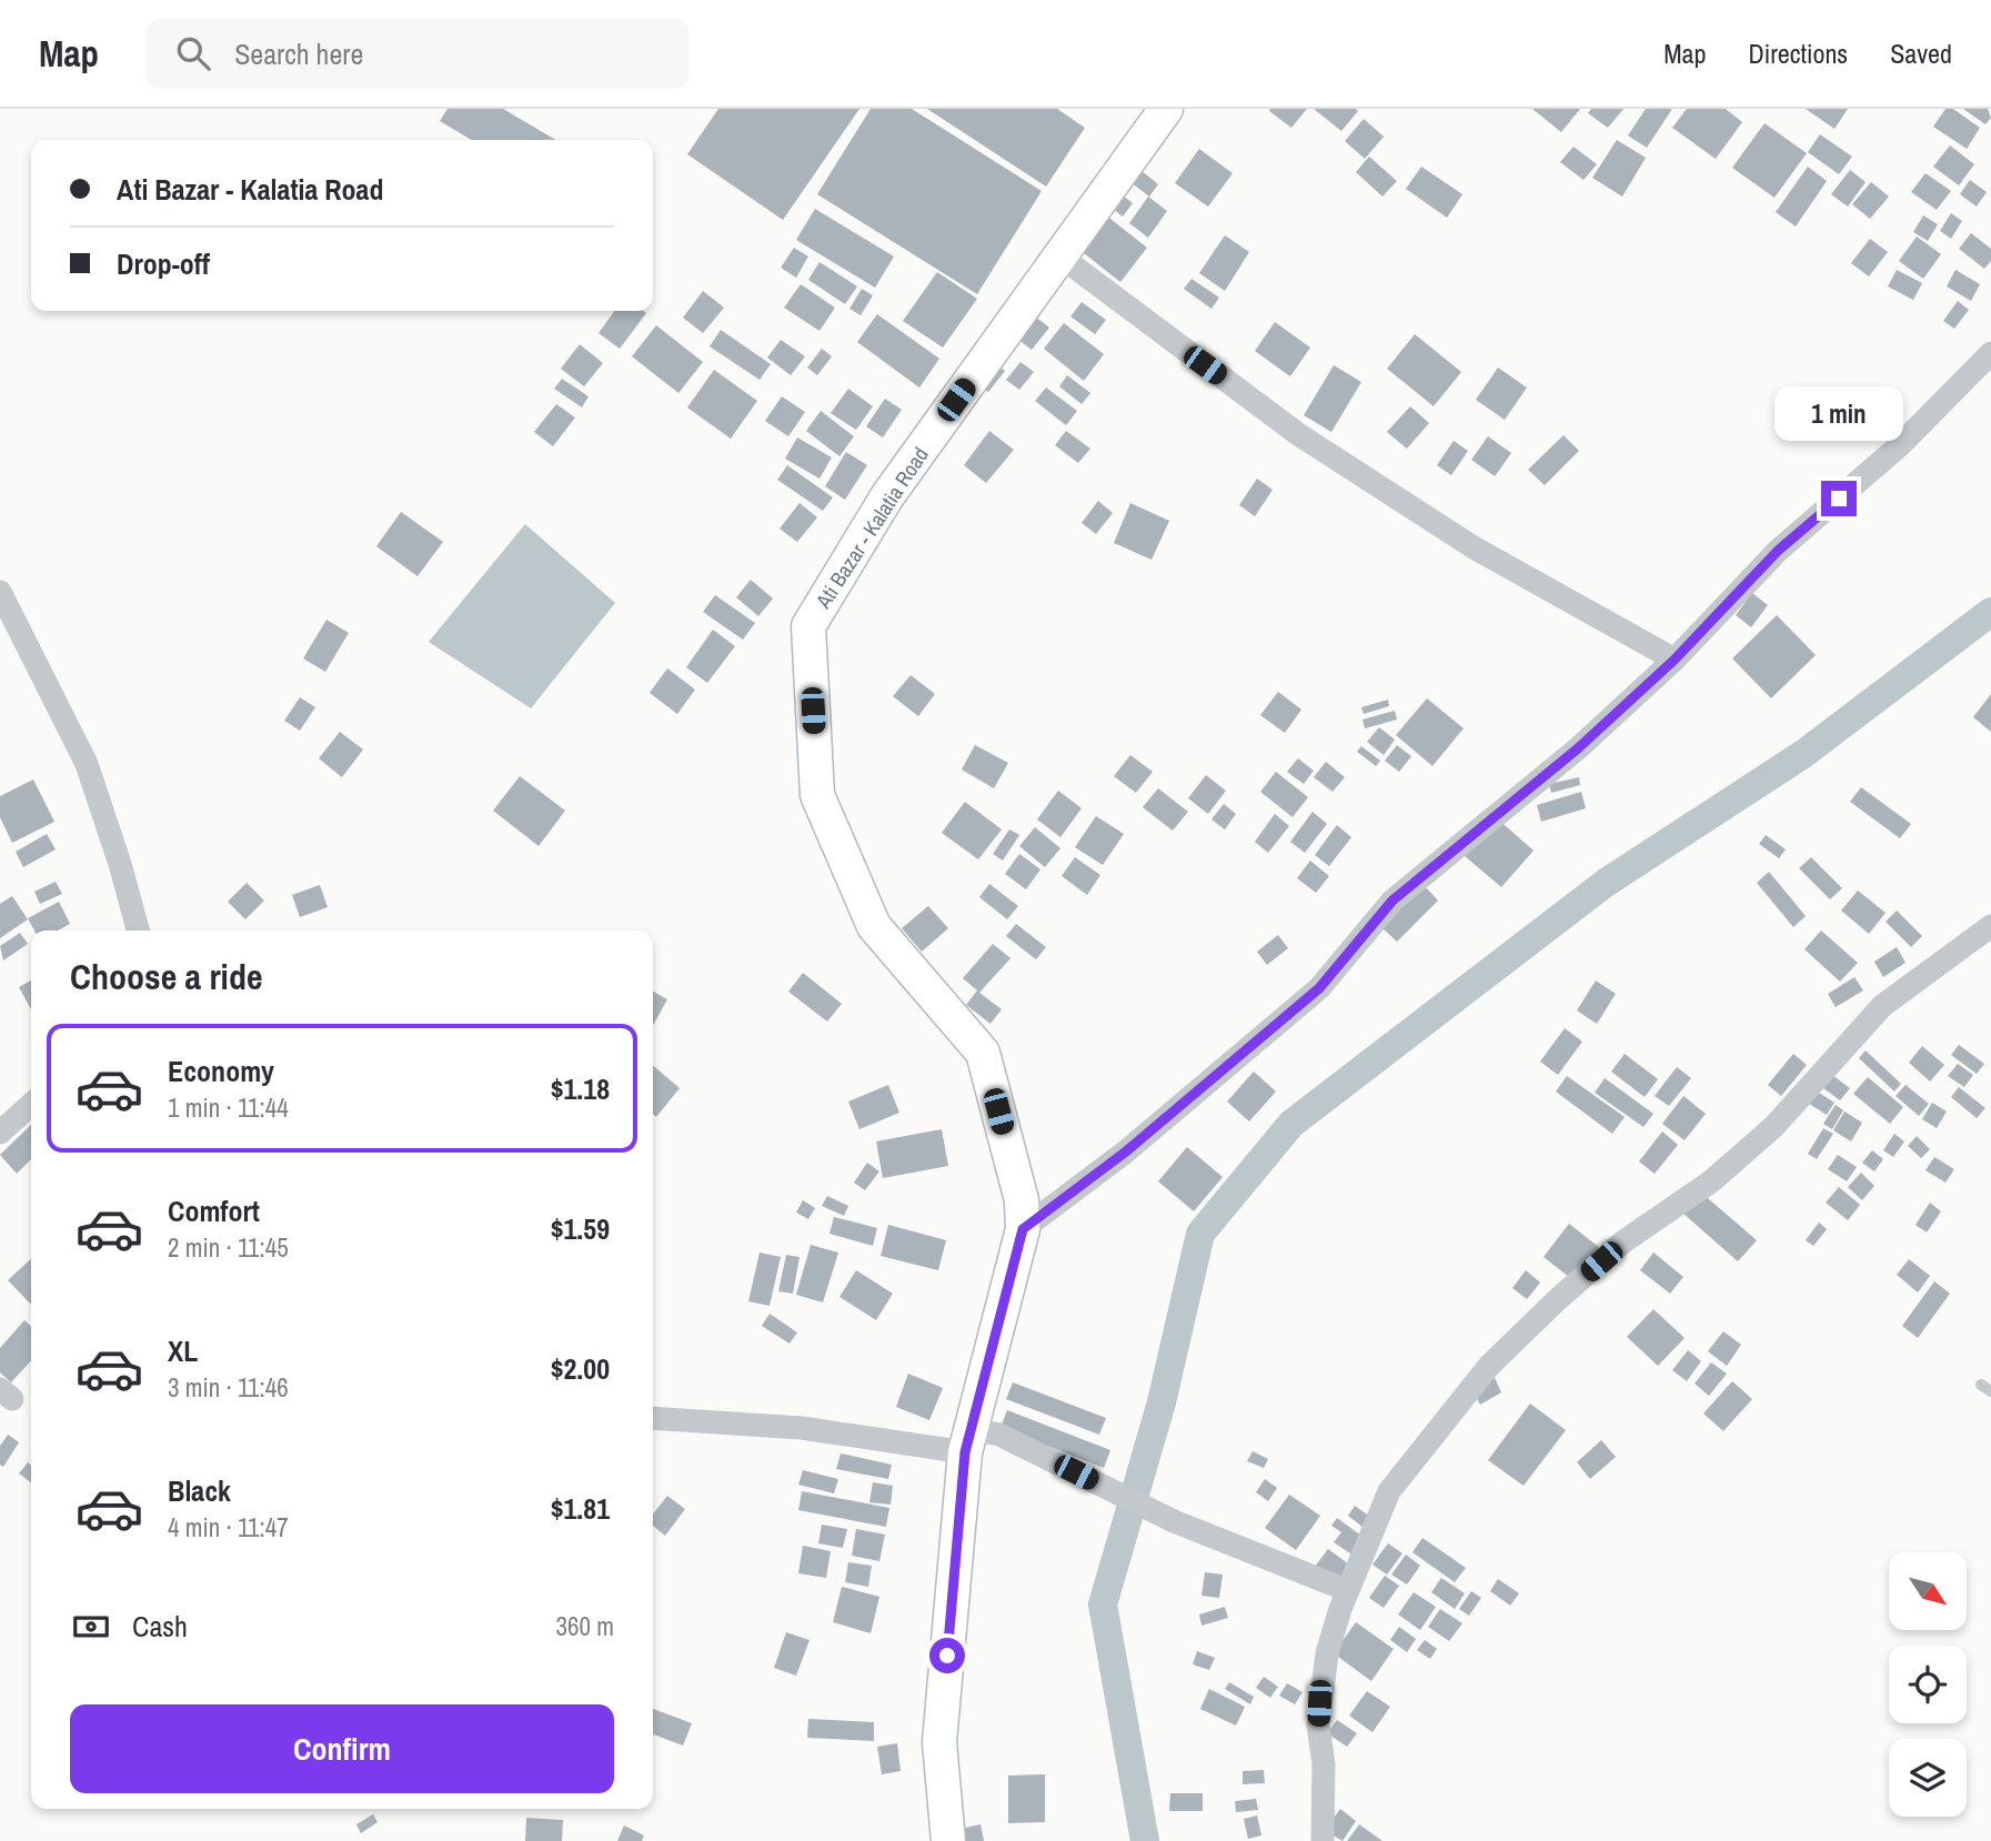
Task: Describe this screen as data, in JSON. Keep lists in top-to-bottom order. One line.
{"streets":{"main road":["Ati Bazar - Kalatia Road"]},"north":"bottom right","page":{"header":"Map","search":"Search here","nav":["Map","Directions","Saved"],"banner":["Ati Bazar - Kalatia Road","Drop-off"],"bubble":"1 min","heading":"Choose a ride","list":[{"name":"Economy","note":"1 min · 11:44","value":"$1.18"},{"name":"Comfort","note":"2 min · 11:45","value":"$1.59"},{"name":"XL","note":"3 min · 11:46","value":"$2.00"},{"name":"Black","note":"4 min · 11:47","value":"$1.81"}],"pay":["Cash","360 m"],"buttons":"Confirm"}}
